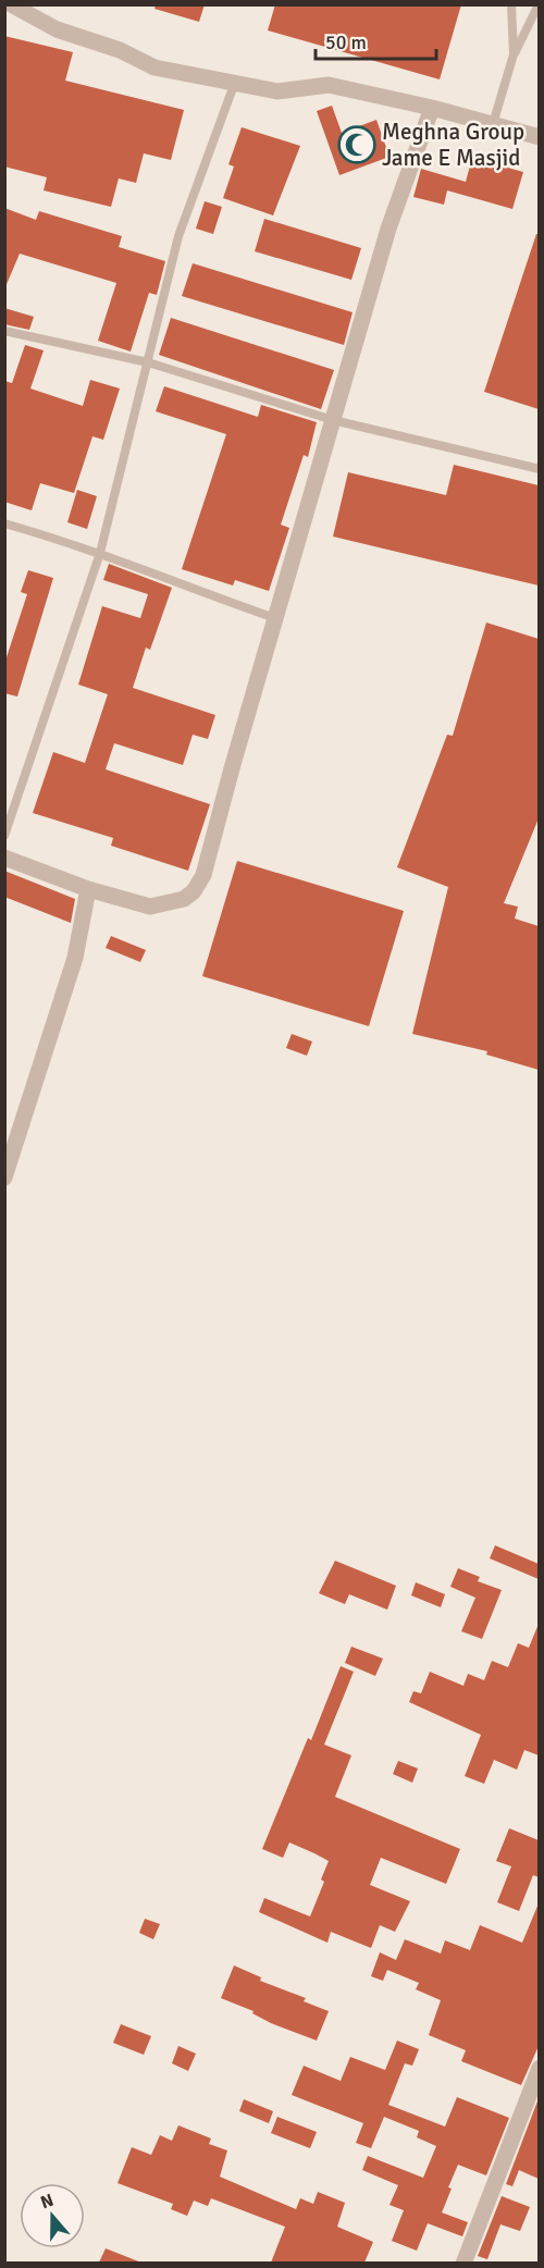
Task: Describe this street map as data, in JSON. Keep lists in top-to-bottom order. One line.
{"places":{"mosque":["Meghna Group Jame E Masjid"]},"scale_bar":"50 m","north":"top"}
